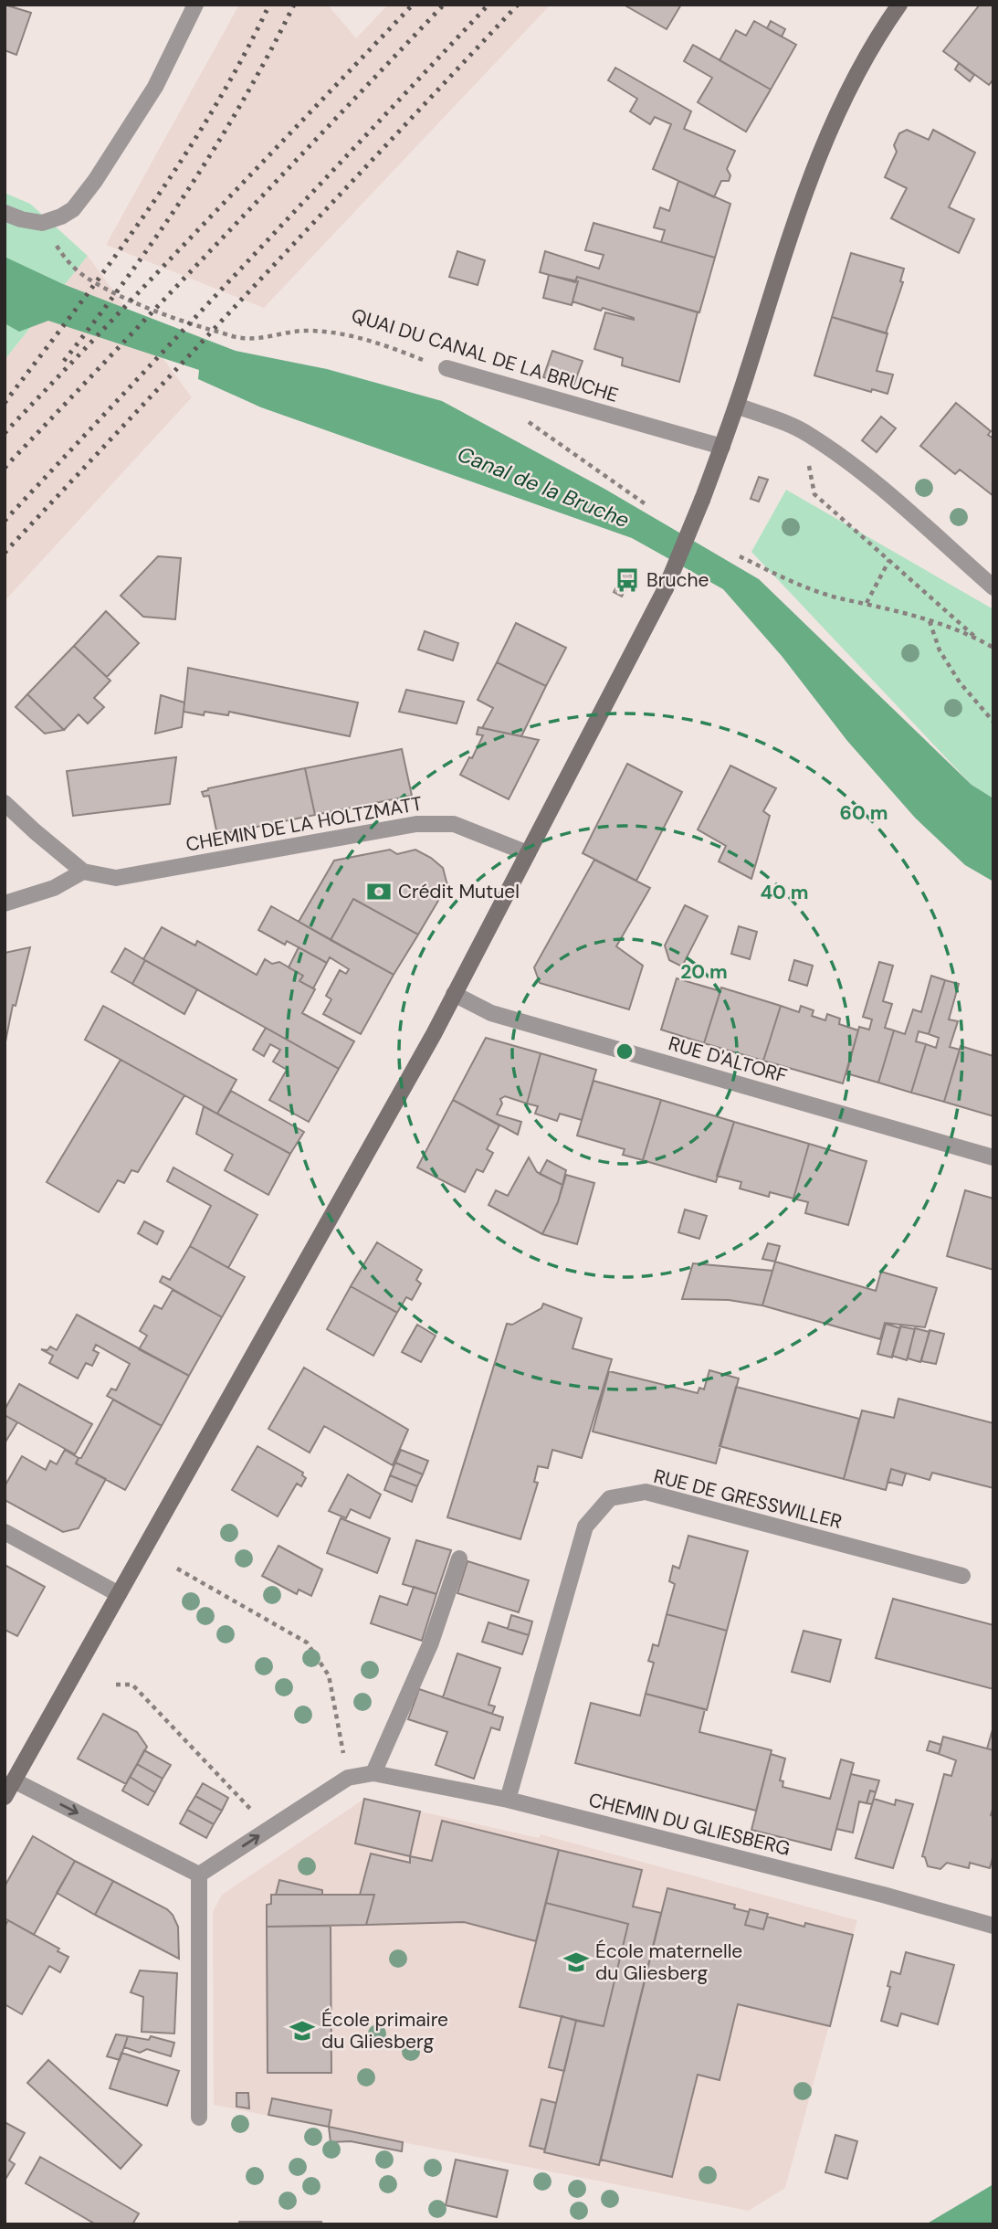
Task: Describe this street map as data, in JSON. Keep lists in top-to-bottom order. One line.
{"streets":{"street":["QUAI DU CANAL DE LA BRUCHE","CHEMIN DE LA HOLTZMATT","RUE D'ALTORF","RUE DE GRESSWILLER","CHEMIN DU GLIESBERG"]},"crossings":[["RUE DE GRESSWILLER","CHEMIN DU GLIESBERG"]],"water":["Canal de la Bruche"],"places":{"bus stop":["Bruche"],"bank":["Crédit Mutuel"],"school or university":["École maternelle du Gliesberg","École primaire du Gliesberg"]},"rings":["60 m","40 m","20 m"]}
